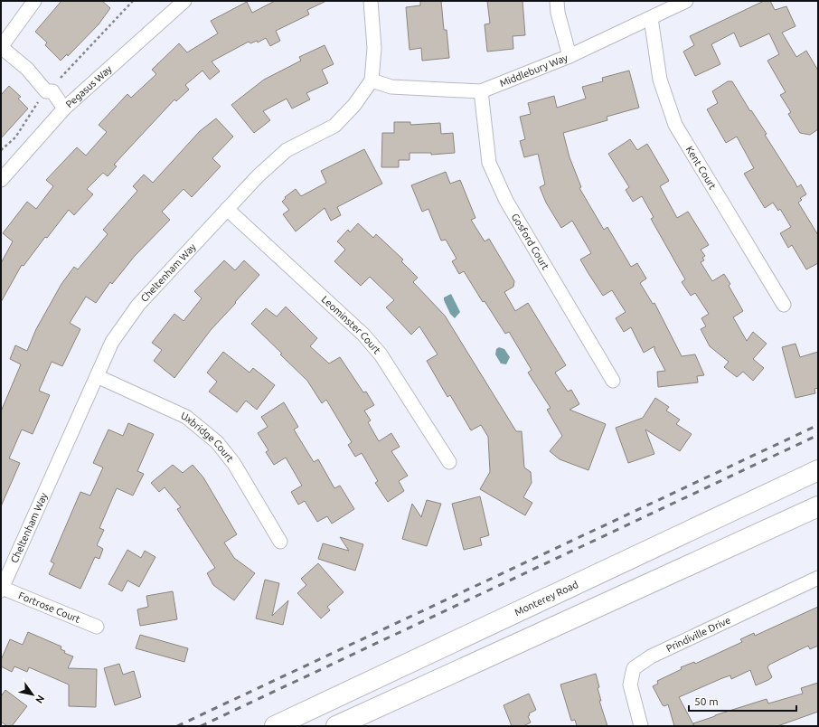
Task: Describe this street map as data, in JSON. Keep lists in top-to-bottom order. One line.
{"streets":{"main road":["Monterey Road"],"street":["Middlebury Way","Pegasus Way","Kent Court","Gosford Court","Cheltenham Way","Leominster Court","Uxbridge Court","Fortrose Court","Prindiville Drive"]},"crossings":[["Middlebury Way","Kent Court"],["Middlebury Way","Gosford Court"],["Middlebury Way","Cheltenham Way"],["Cheltenham Way","Leominster Court"],["Cheltenham Way","Uxbridge Court"],["Cheltenham Way","Fortrose Court"]],"scale_bar":"50 m","north":"bottom right"}
